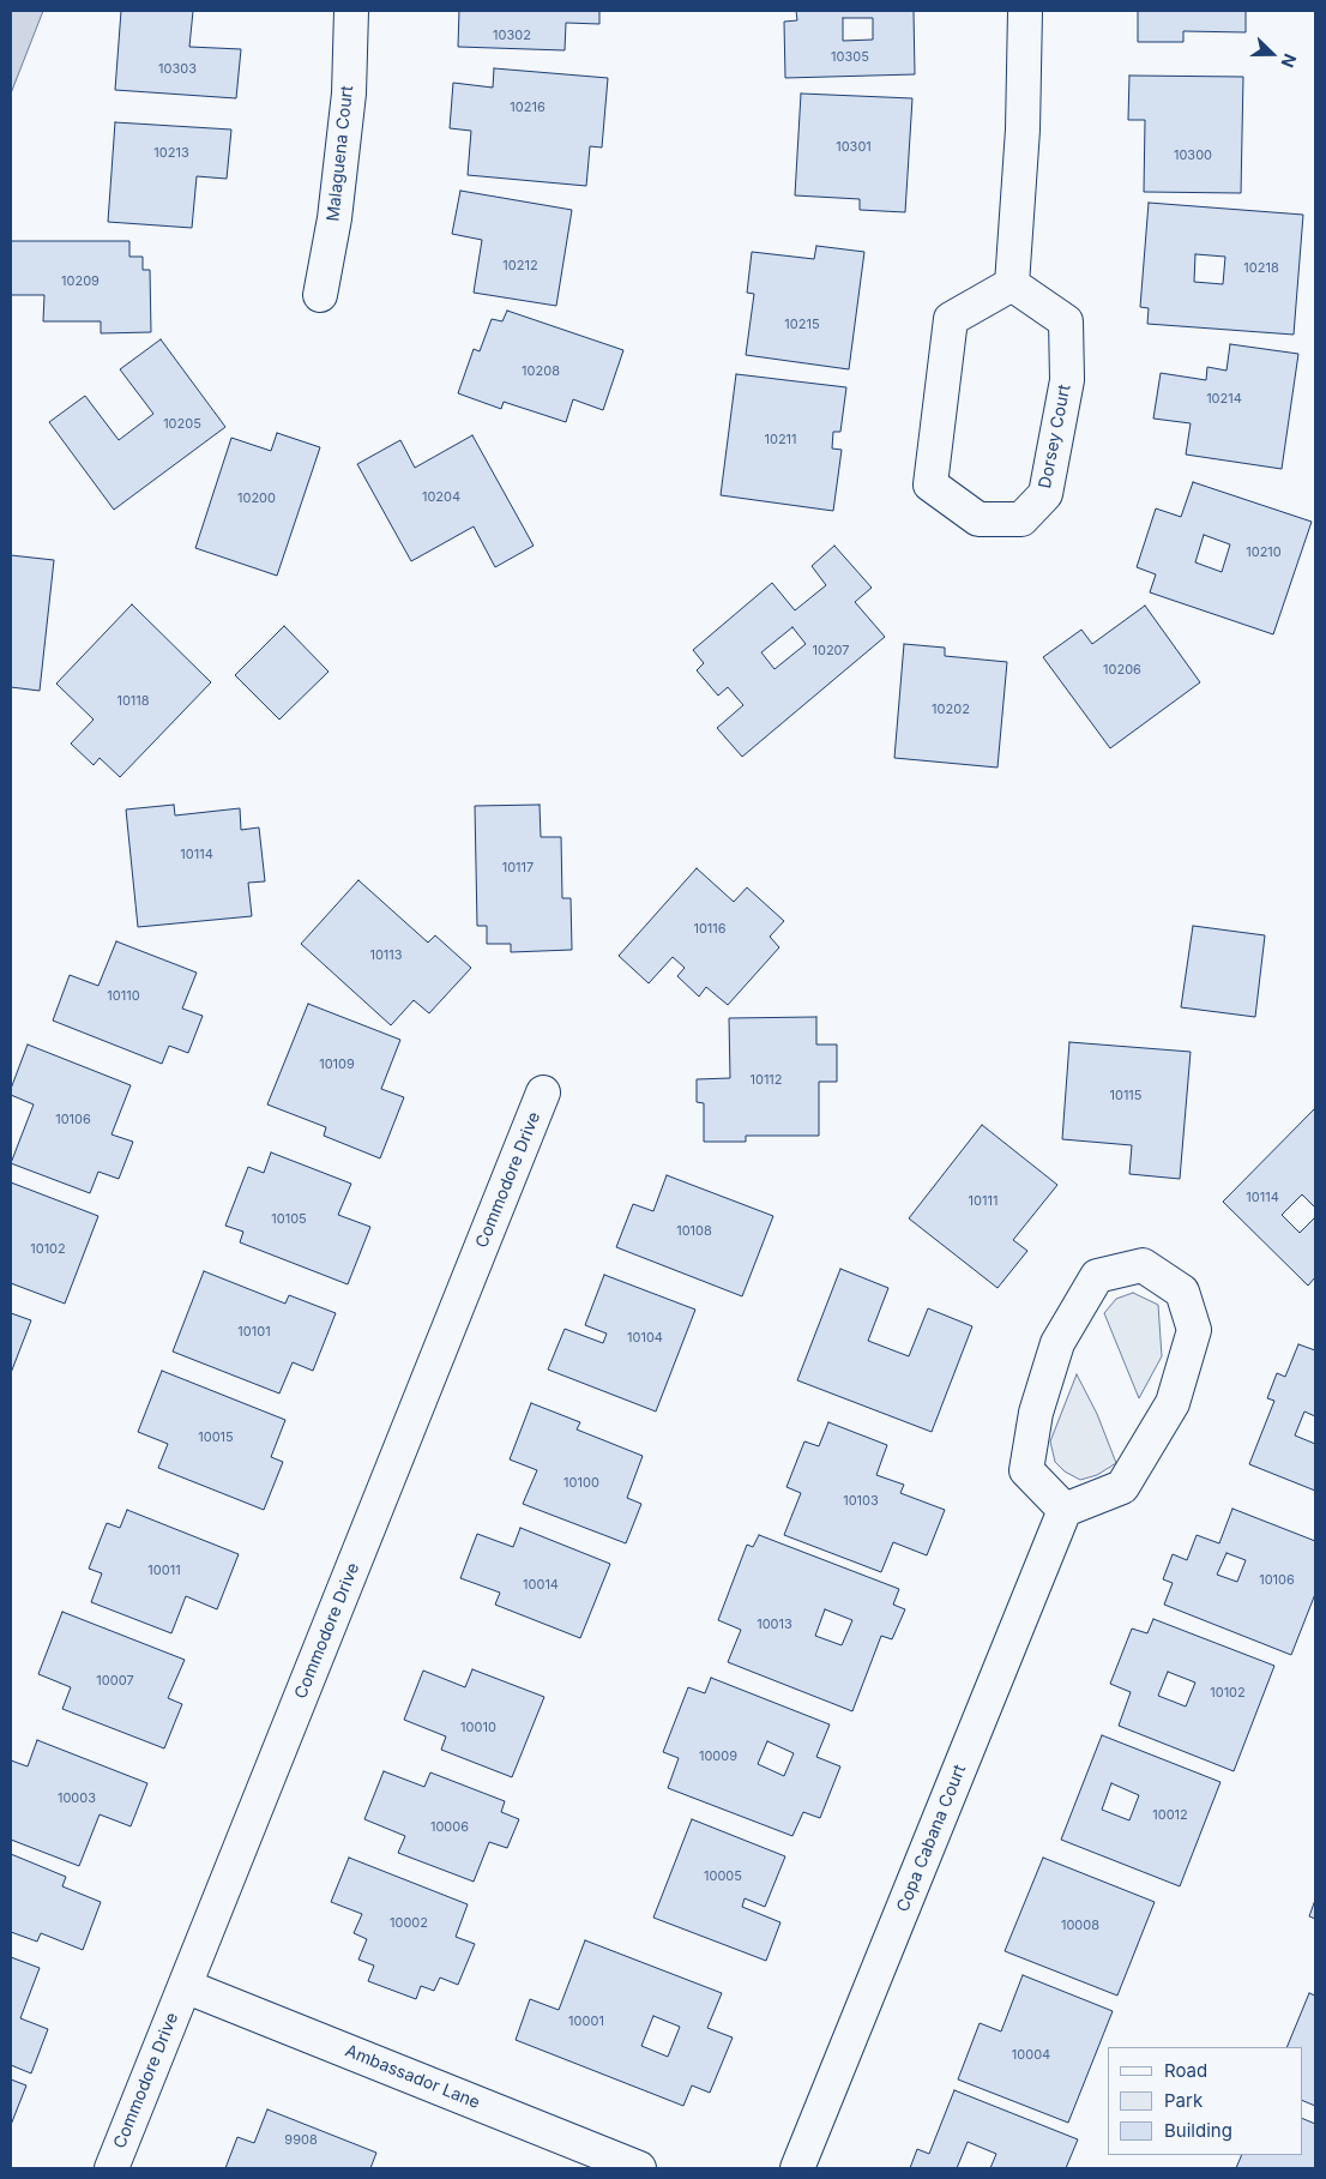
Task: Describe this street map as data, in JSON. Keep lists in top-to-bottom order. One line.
{"streets":{"street":["Malaguena Court","Dorsey Court","Commodore Drive","Copa Cabana Court","Ambassador Lane"]},"crossings":[["Commodore Drive","Ambassador Lane"]],"house_numbers":["10302","10305","10303","10216","10301","10213","10300","10212","10218","10209","10215","10208","10214","10205","10211","10204","10200","10210","10207","10206","10118","10202","10114","10117","10116","10113","10110","10109","10112","10115","10106","10114","10111","10105","10108","10102","10101","10104","10015","10100","10103","10011","10106","10014","10013","10007","10102","10010","10009","10003","10012","10006","10005","10002","10008","10001","10004","9908"],"legend":["Road","Park","Building"],"north":"right"}
